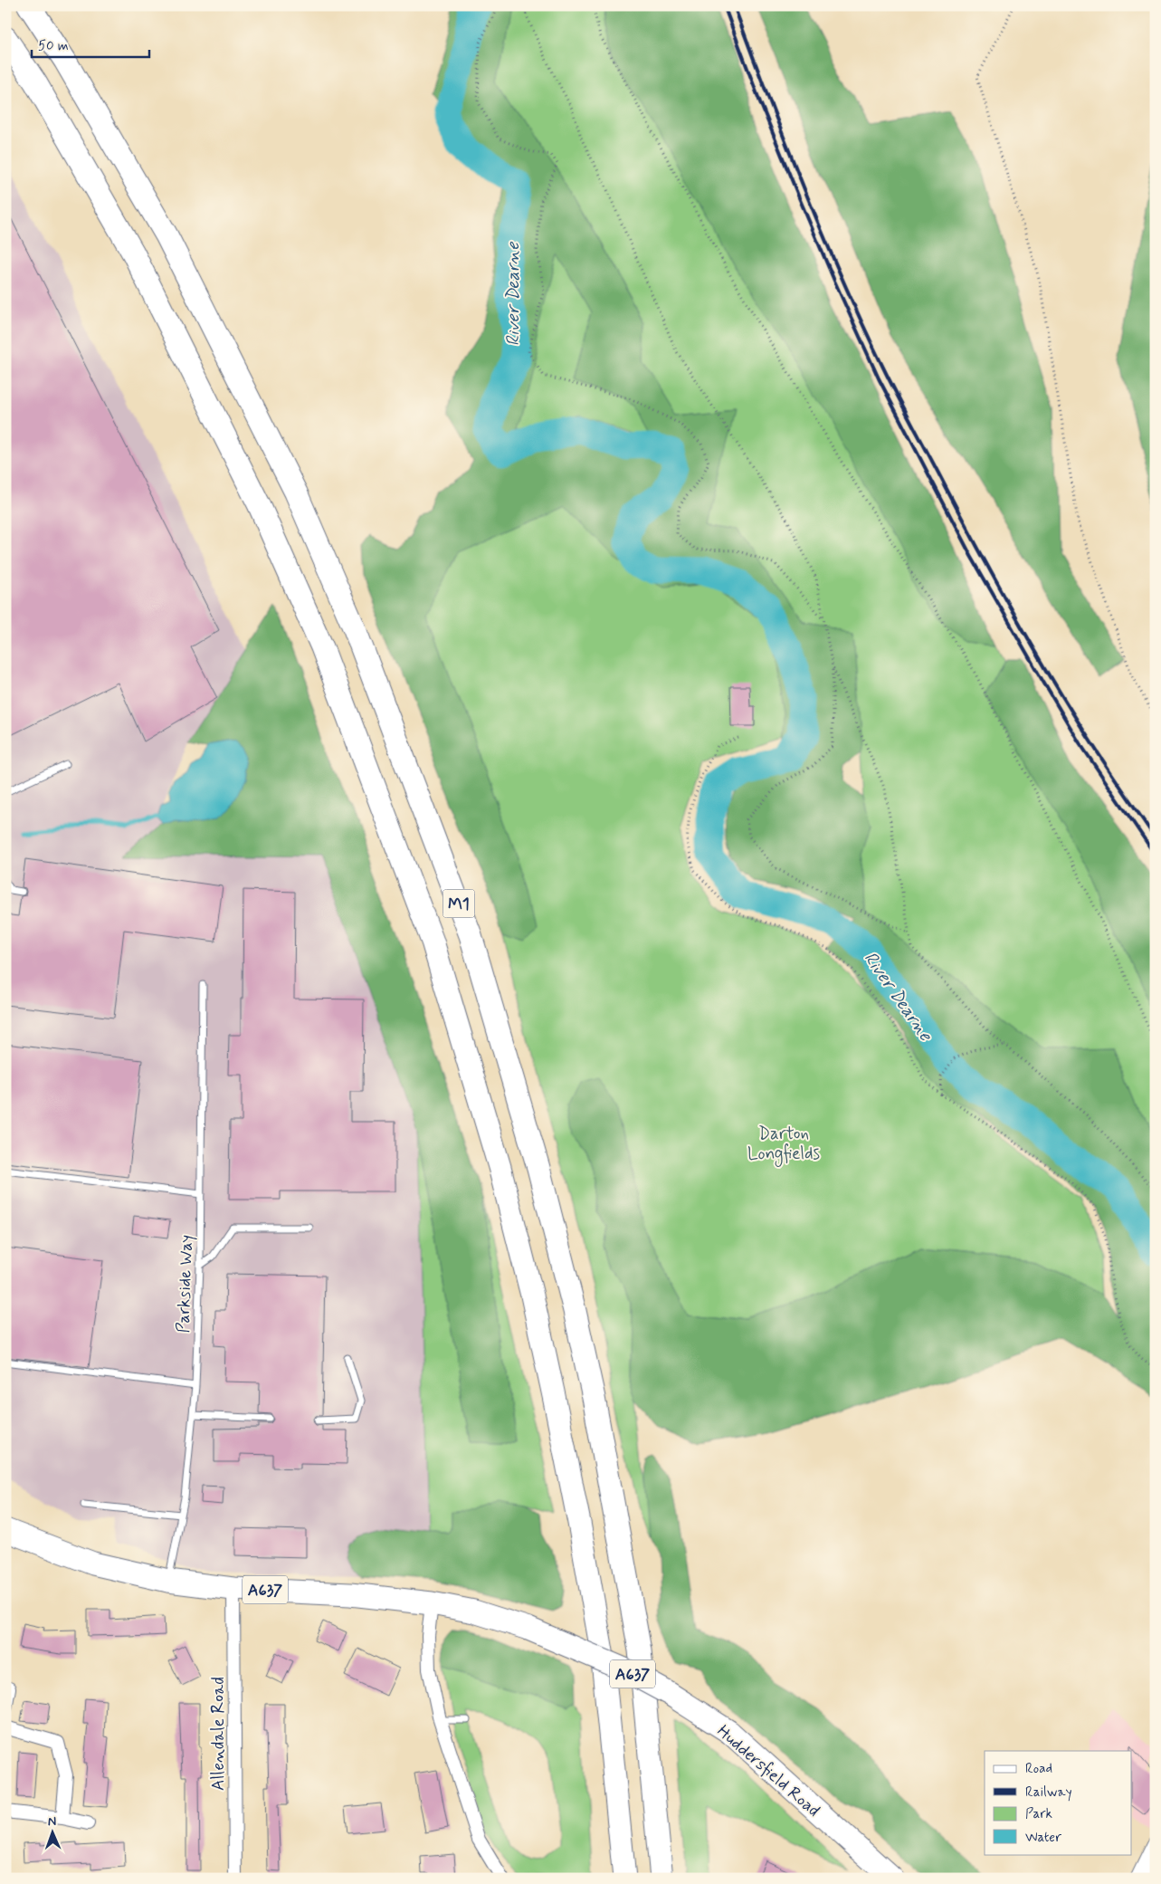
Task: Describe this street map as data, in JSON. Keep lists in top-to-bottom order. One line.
{"streets":{"highway":["M1","A637","Huddersfield Road"],"street":["Allendale Road"],"lane":["Parkside Way"]},"crossings":[["Parkside Way","Huddersfield Road"],["Allendale Road","Huddersfield Road"]],"water":["River Dearne"],"parks":["Darton Longfields"],"legend":["Road","Railway","Park","Water"],"scale_bar":"50 m","north":"top"}
